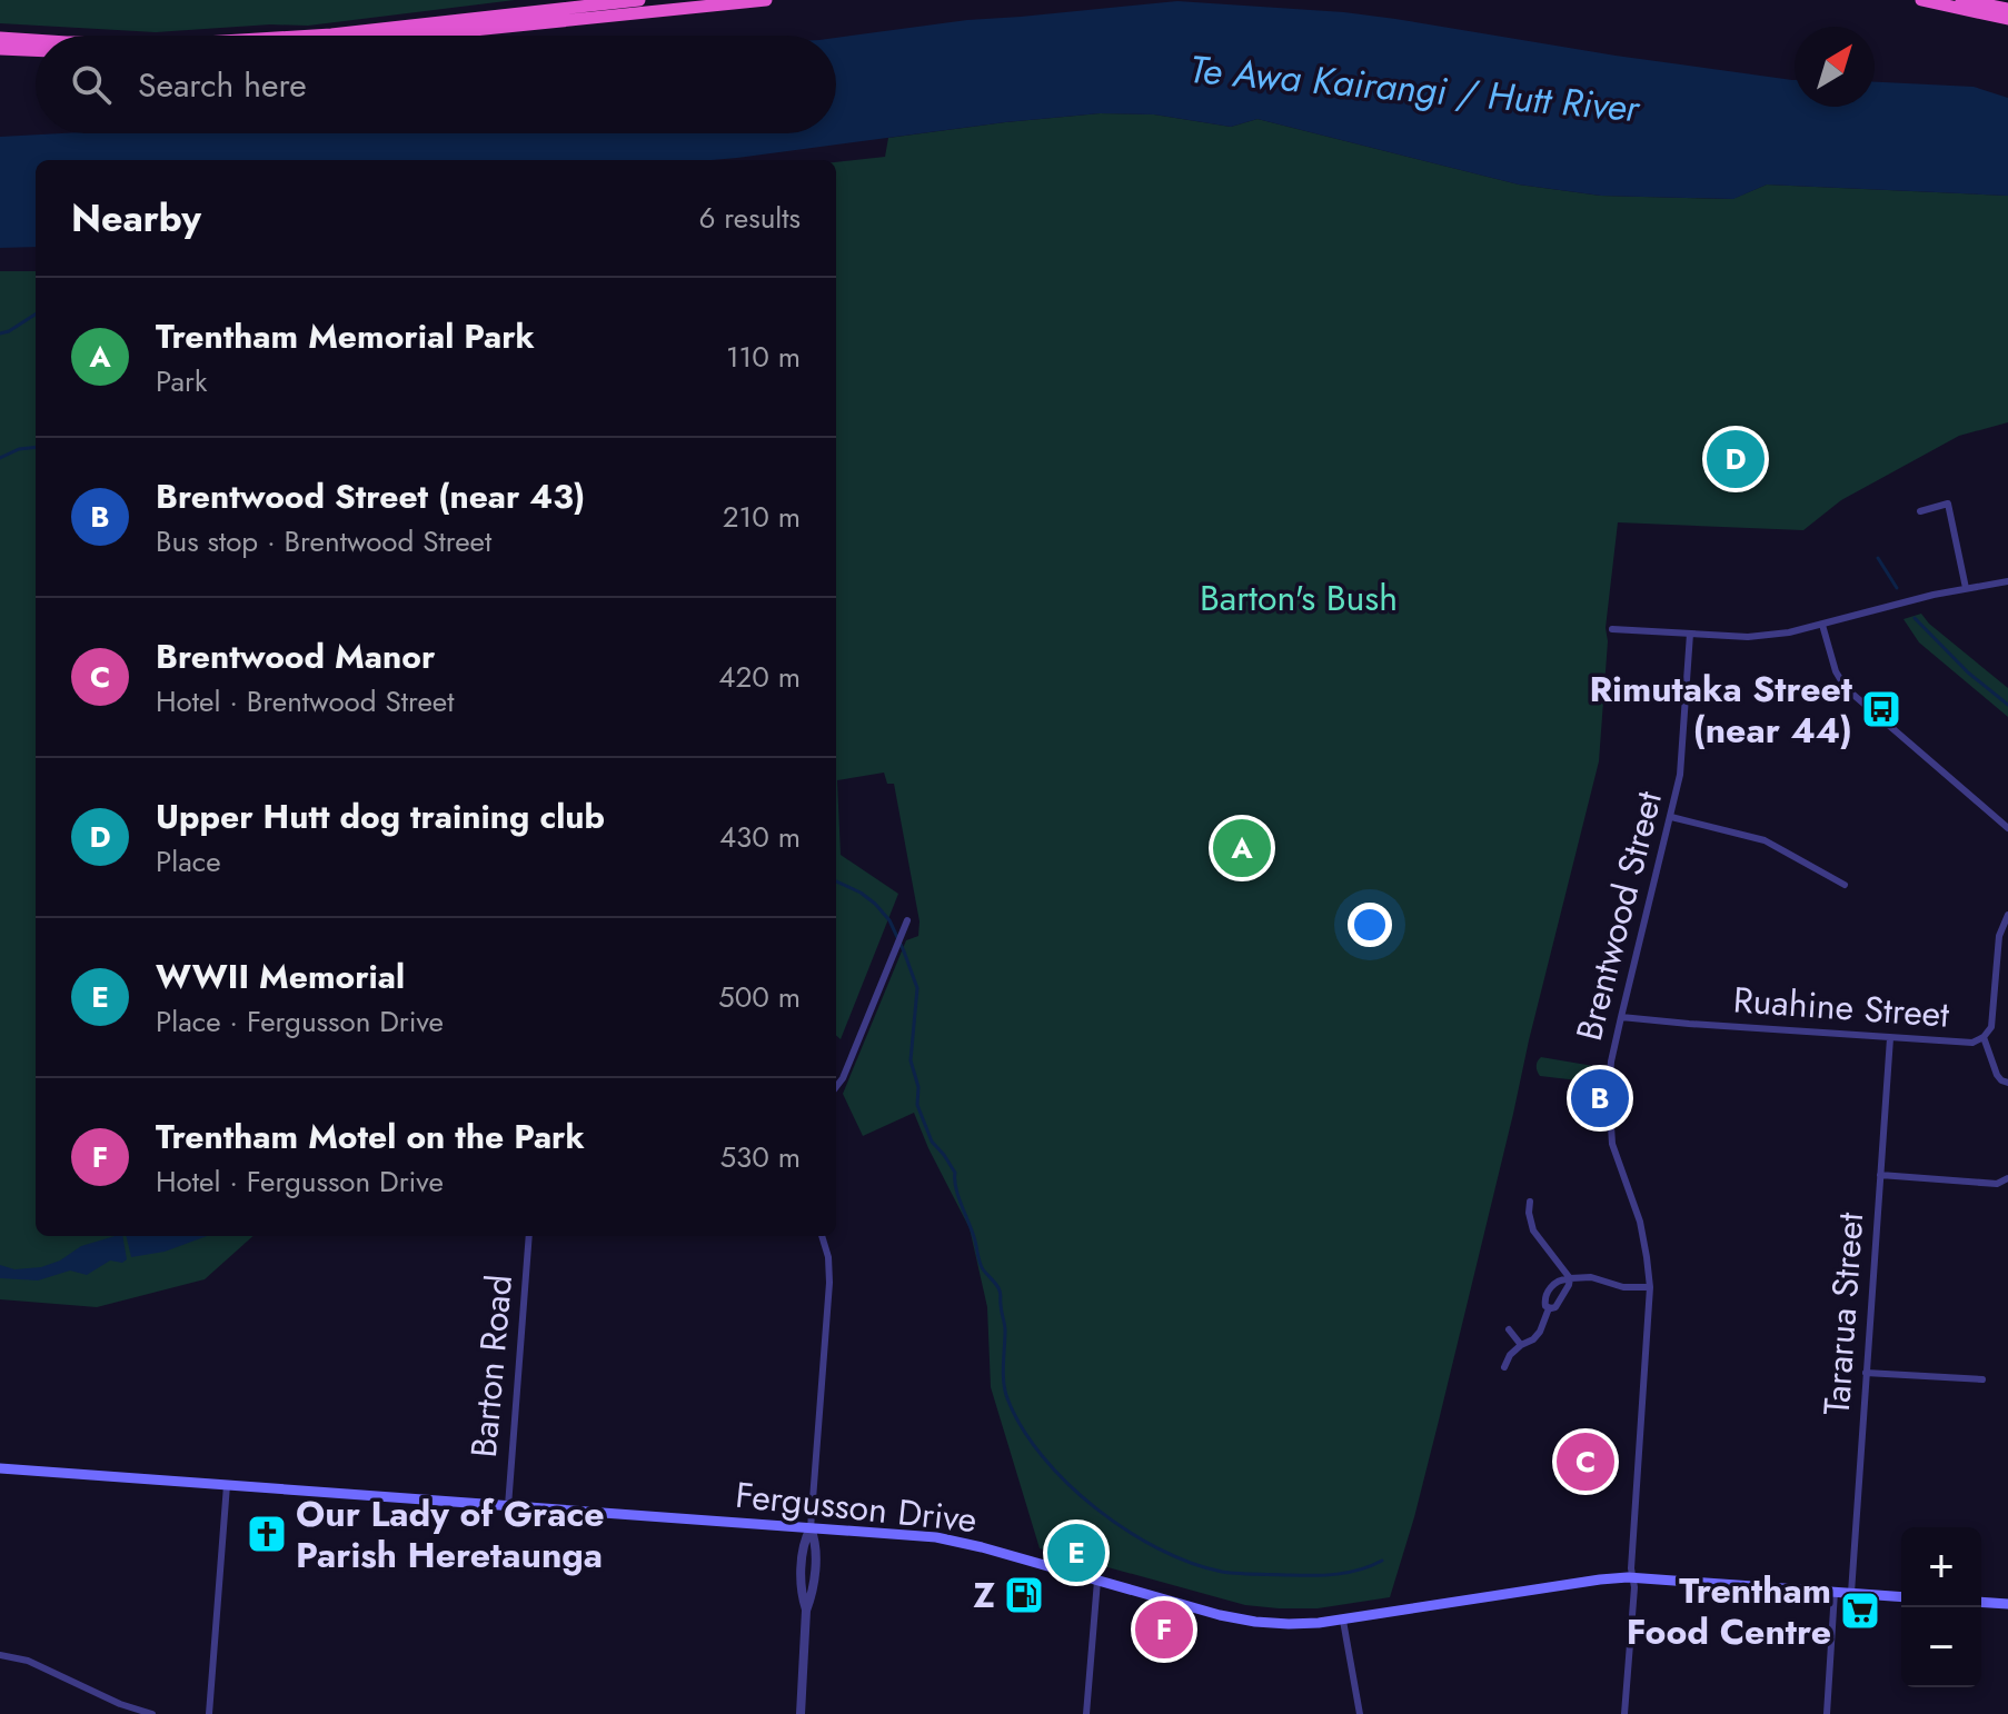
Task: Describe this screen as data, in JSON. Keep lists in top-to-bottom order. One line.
{"streets":{"main road":["Fergusson Drive"],"street":["Brentwood Street","Ruahine Street","Tararua Street","Barton Road"]},"crossings":[["Brentwood Street","Ruahine Street"],["Brentwood Street","Fergusson Drive"],["Ruahine Street","Tararua Street"],["Tararua Street","Fergusson Drive"],["Barton Road","Fergusson Drive"]],"water":["Te Awa Kairangi / Hutt River"],"parks":["Barton's Bush"],"places":{"bus stop":["Rimutaka Street (near 44)"],"church":["Our Lady of Grace Parish Heretaunga"],"fuel station":["Z"],"supermarket":["Trentham Food Centre"]},"north":"top right","page":{"search":"Search here","heading":["Nearby","6 results"],"list":[{"mark":"A","name":"Trentham Memorial Park","note":"Park","value":"110 m"},{"mark":"B","name":"Brentwood Street (near 43)","note":"Bus stop · Brentwood Street","value":"210 m"},{"mark":"C","name":"Brentwood Manor","note":"Hotel · Brentwood Street","value":"420 m"},{"mark":"D","name":"Upper Hutt dog training club","note":"Place","value":"430 m"},{"mark":"E","name":"WWII Memorial","note":"Place · Fergusson Drive","value":"500 m"},{"mark":"F","name":"Trentham Motel on the Park","note":"Hotel · Fergusson Drive","value":"530 m"}],"pins":["D","A","B","C","E","F"],"map_buttons":["+","−"]}}
